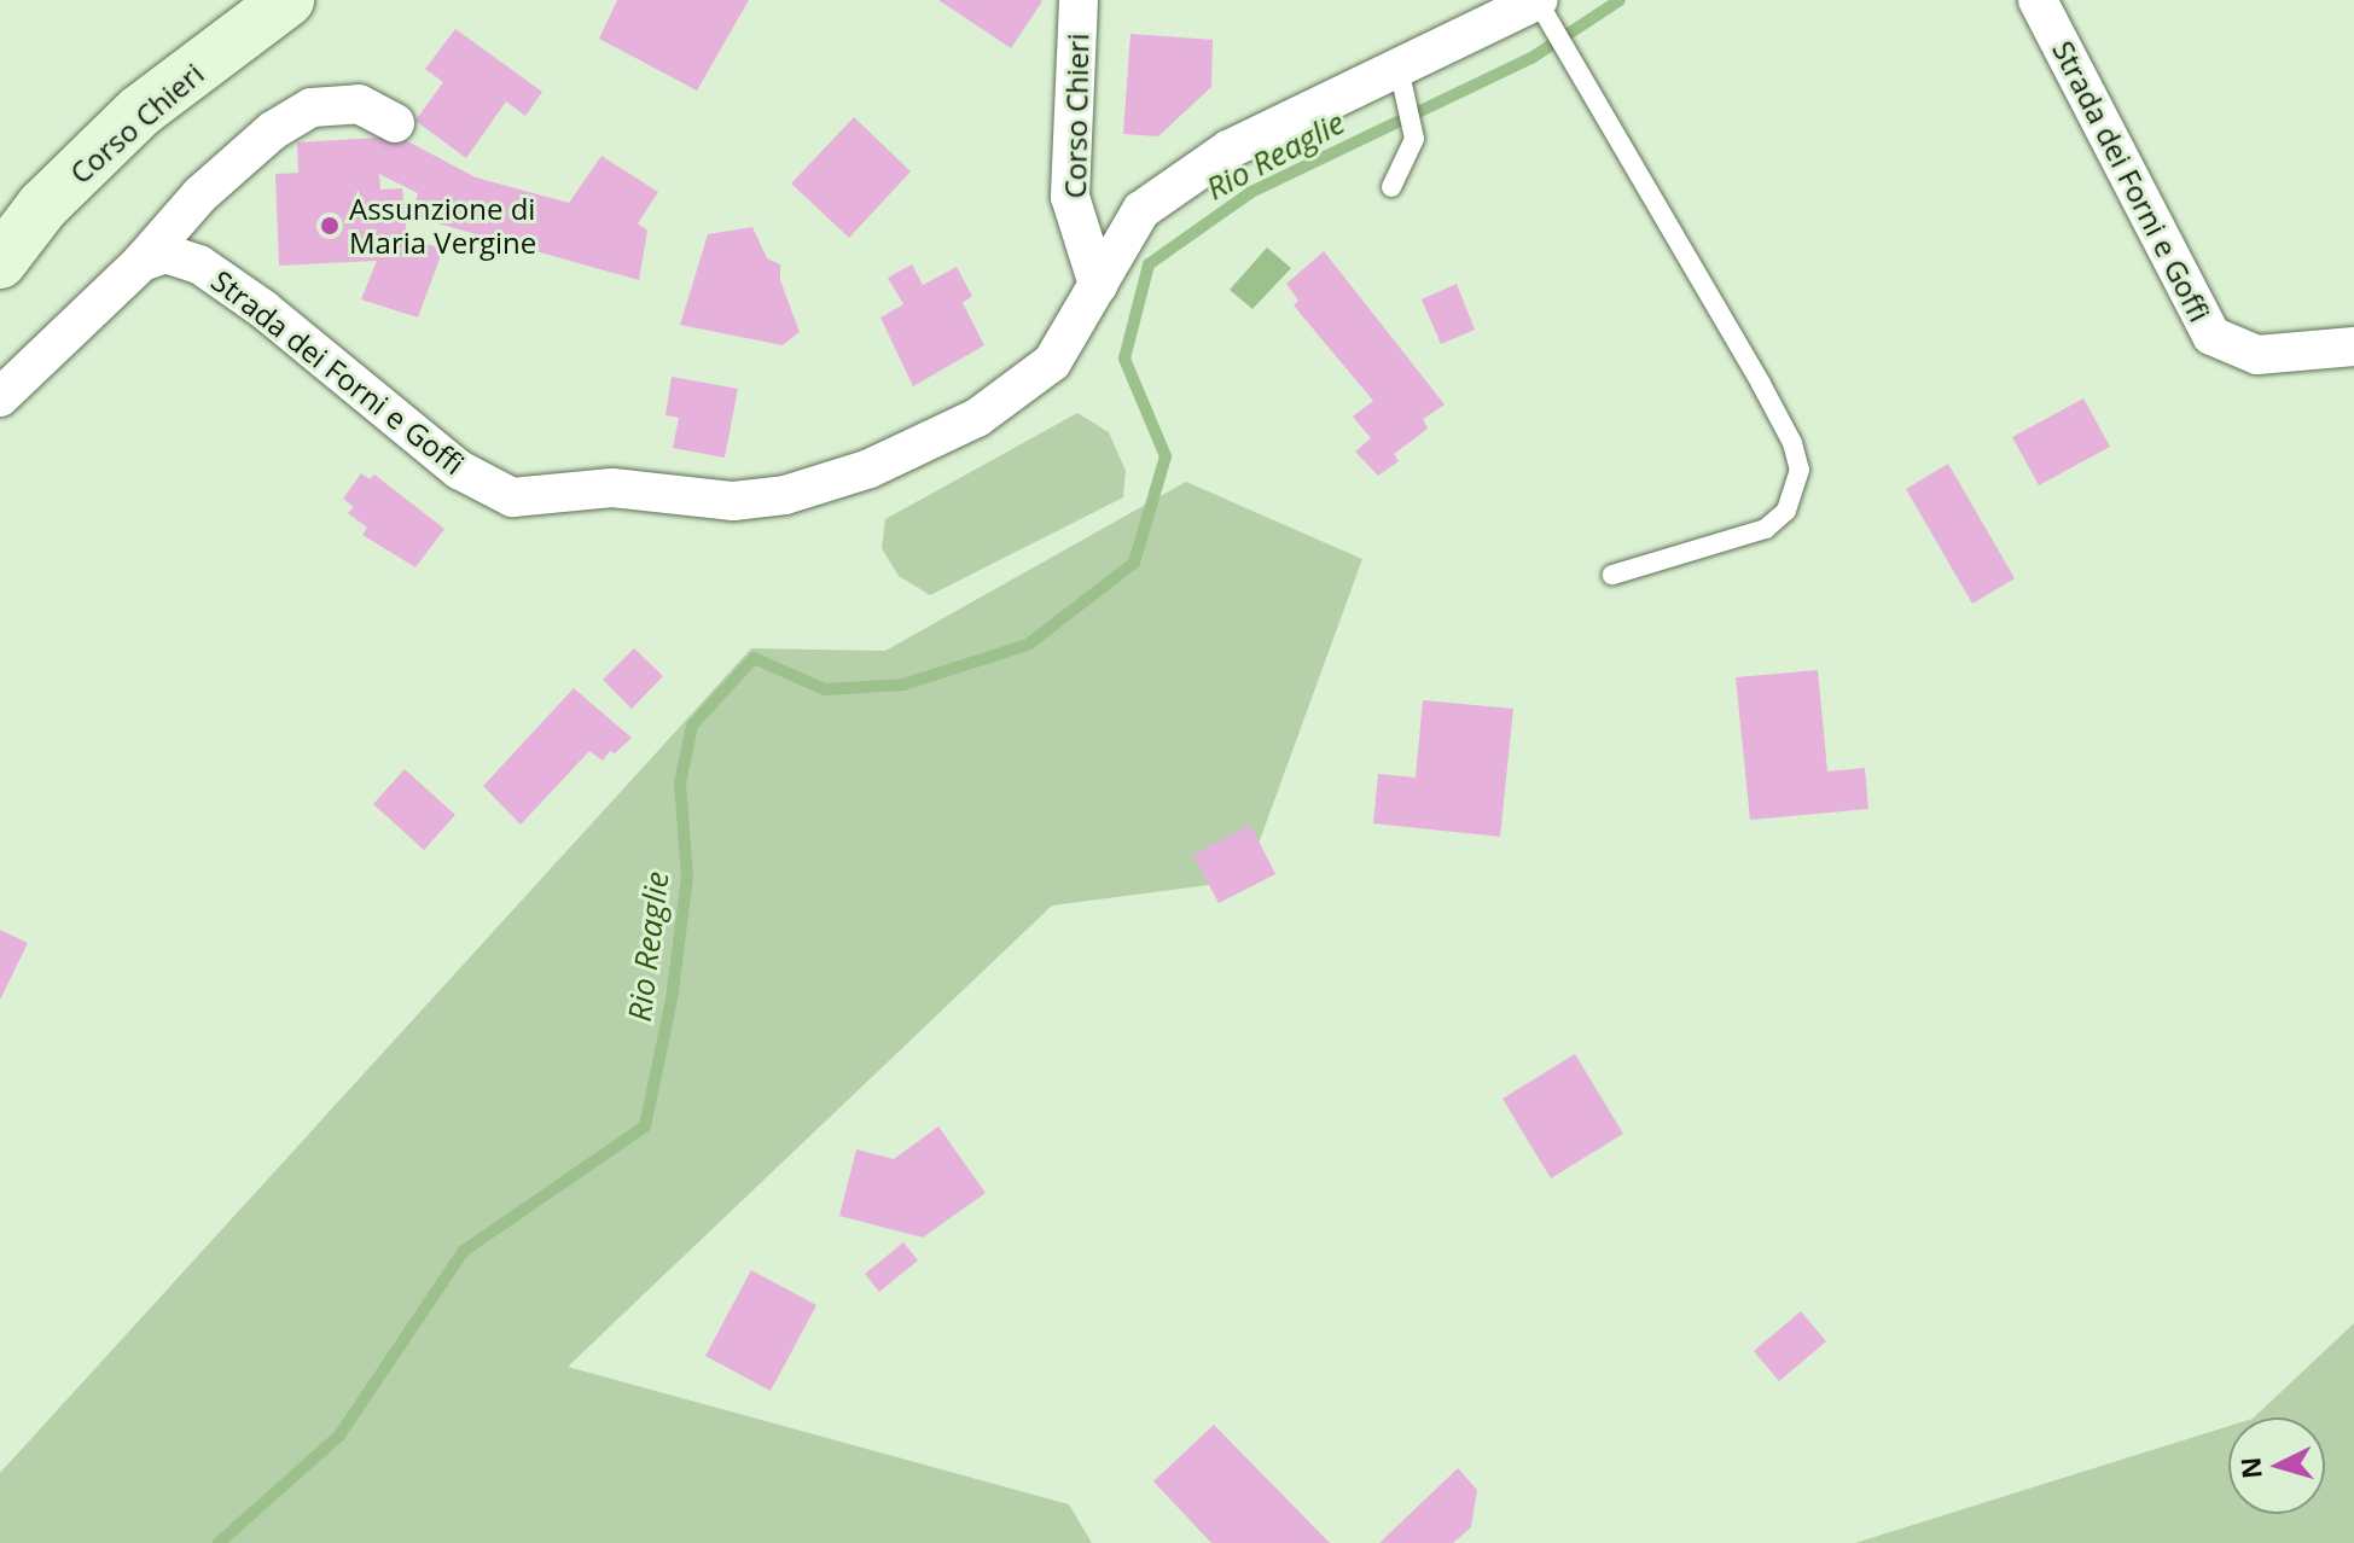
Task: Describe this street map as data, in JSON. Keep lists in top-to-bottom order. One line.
{"streets":{"main road":["Corso Chieri"],"street":["Strada dei Forni e Goffi"]},"crossings":[["Corso Chieri","Strada dei Forni e Goffi"]],"water":["Rio Reaglie"],"places":["Assunzione di Maria Vergine"],"north":"left"}
